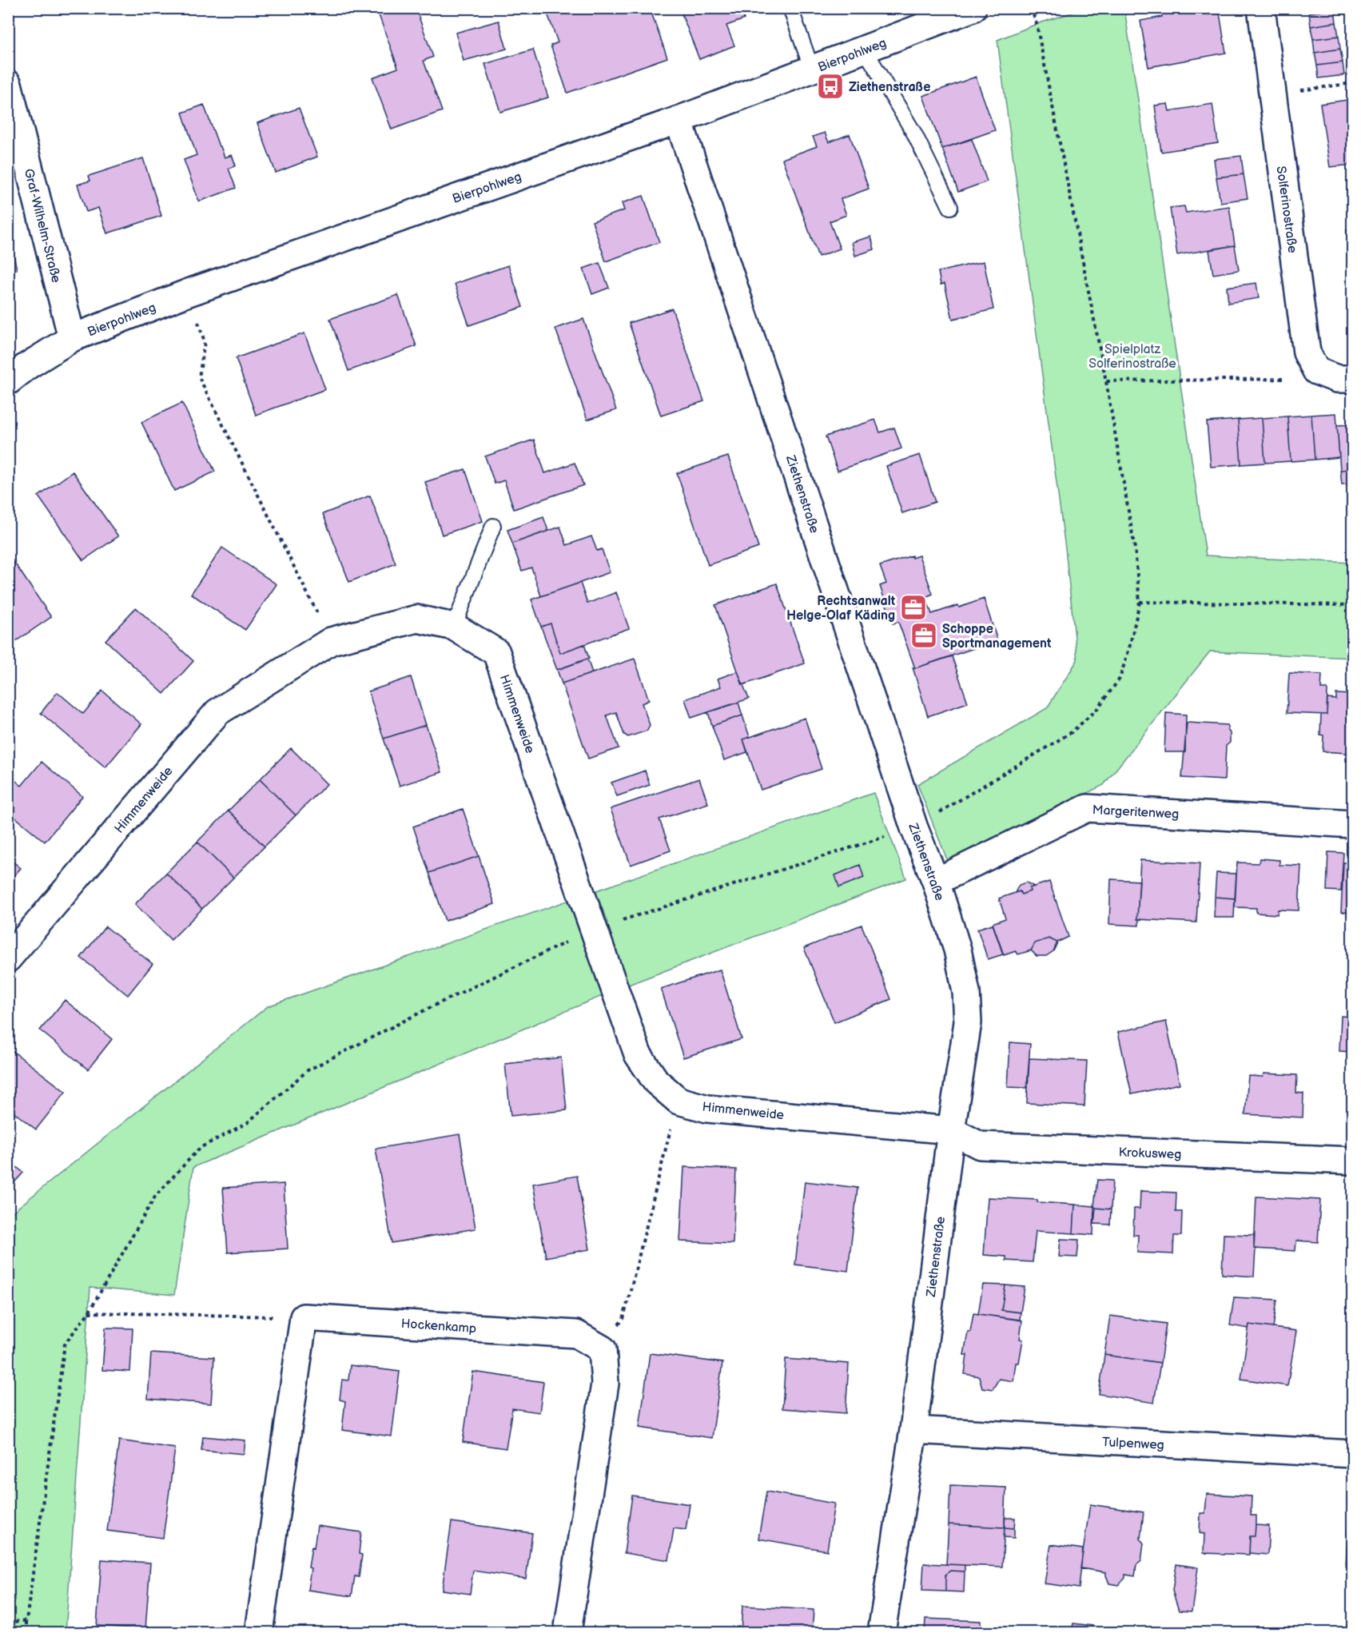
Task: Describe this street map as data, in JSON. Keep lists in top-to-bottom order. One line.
{"streets":{"street":["Bierpohlweg","Solferinostraße","Graf-Wilhelm-Straße","Ziethenstraße","Himmenweide","Margeritenweg","Krokusweg","Hockenkamp","Tulpenweg"]},"crossings":[["Bierpohlweg","Graf-Wilhelm-Straße"],["Bierpohlweg","Ziethenstraße"],["Ziethenstraße","Himmenweide"],["Ziethenstraße","Margeritenweg"],["Ziethenstraße","Krokusweg"],["Ziethenstraße","Tulpenweg"],["Himmenweide","Krokusweg"]],"parks":["Spielplatz Solferinostraße"],"places":{"bus stop":["Ziethenstraße"],"office":["Rechtsanwalt Helge-Olaf Käding","Schoppe Sportmanagement"]}}
